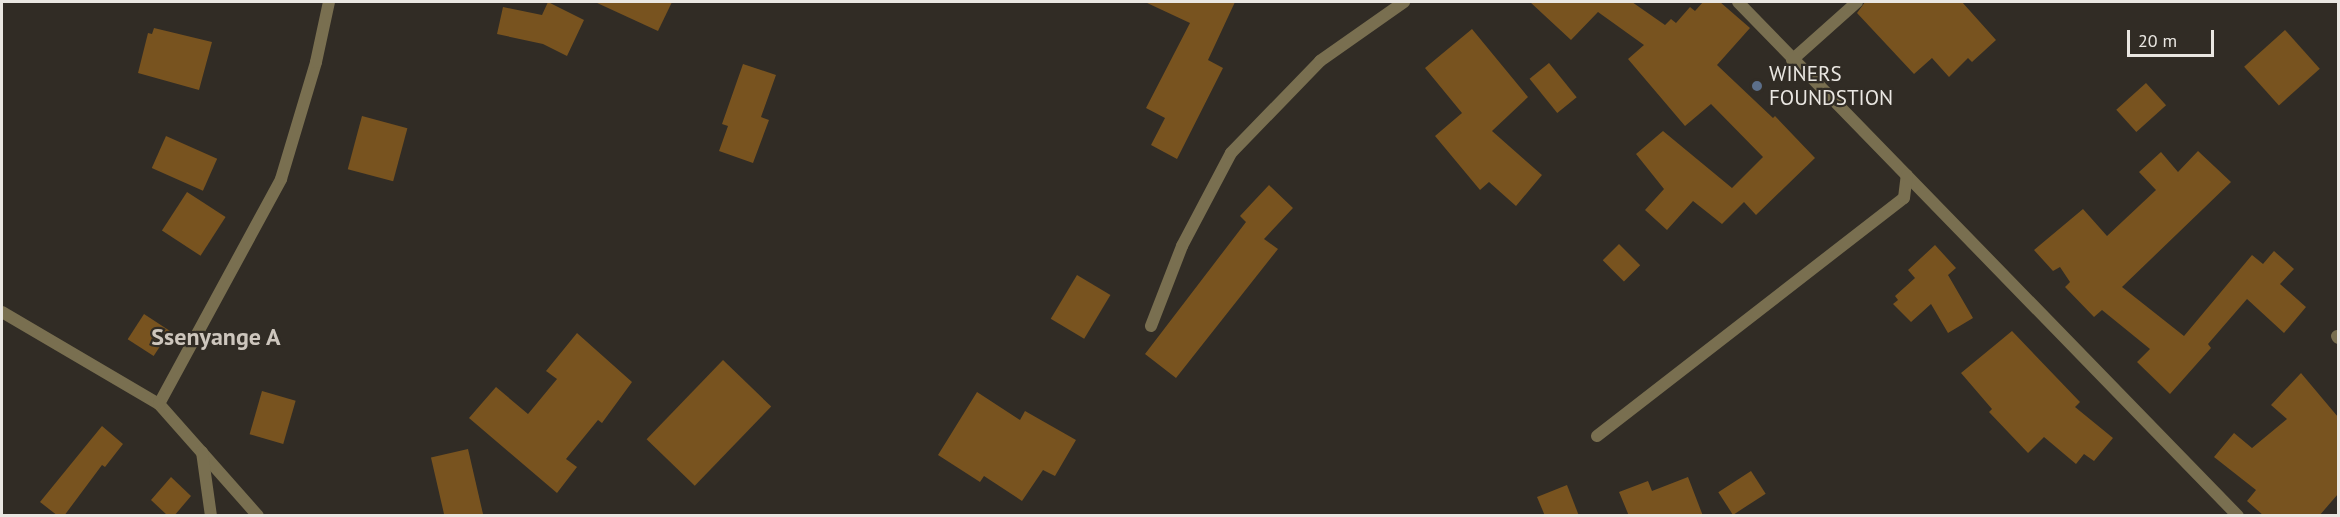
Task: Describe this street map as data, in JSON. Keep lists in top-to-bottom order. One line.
{"districts":["Ssenyange A"],"places":["WINERS FOUNDSTION"],"scale_bar":"20 m"}
